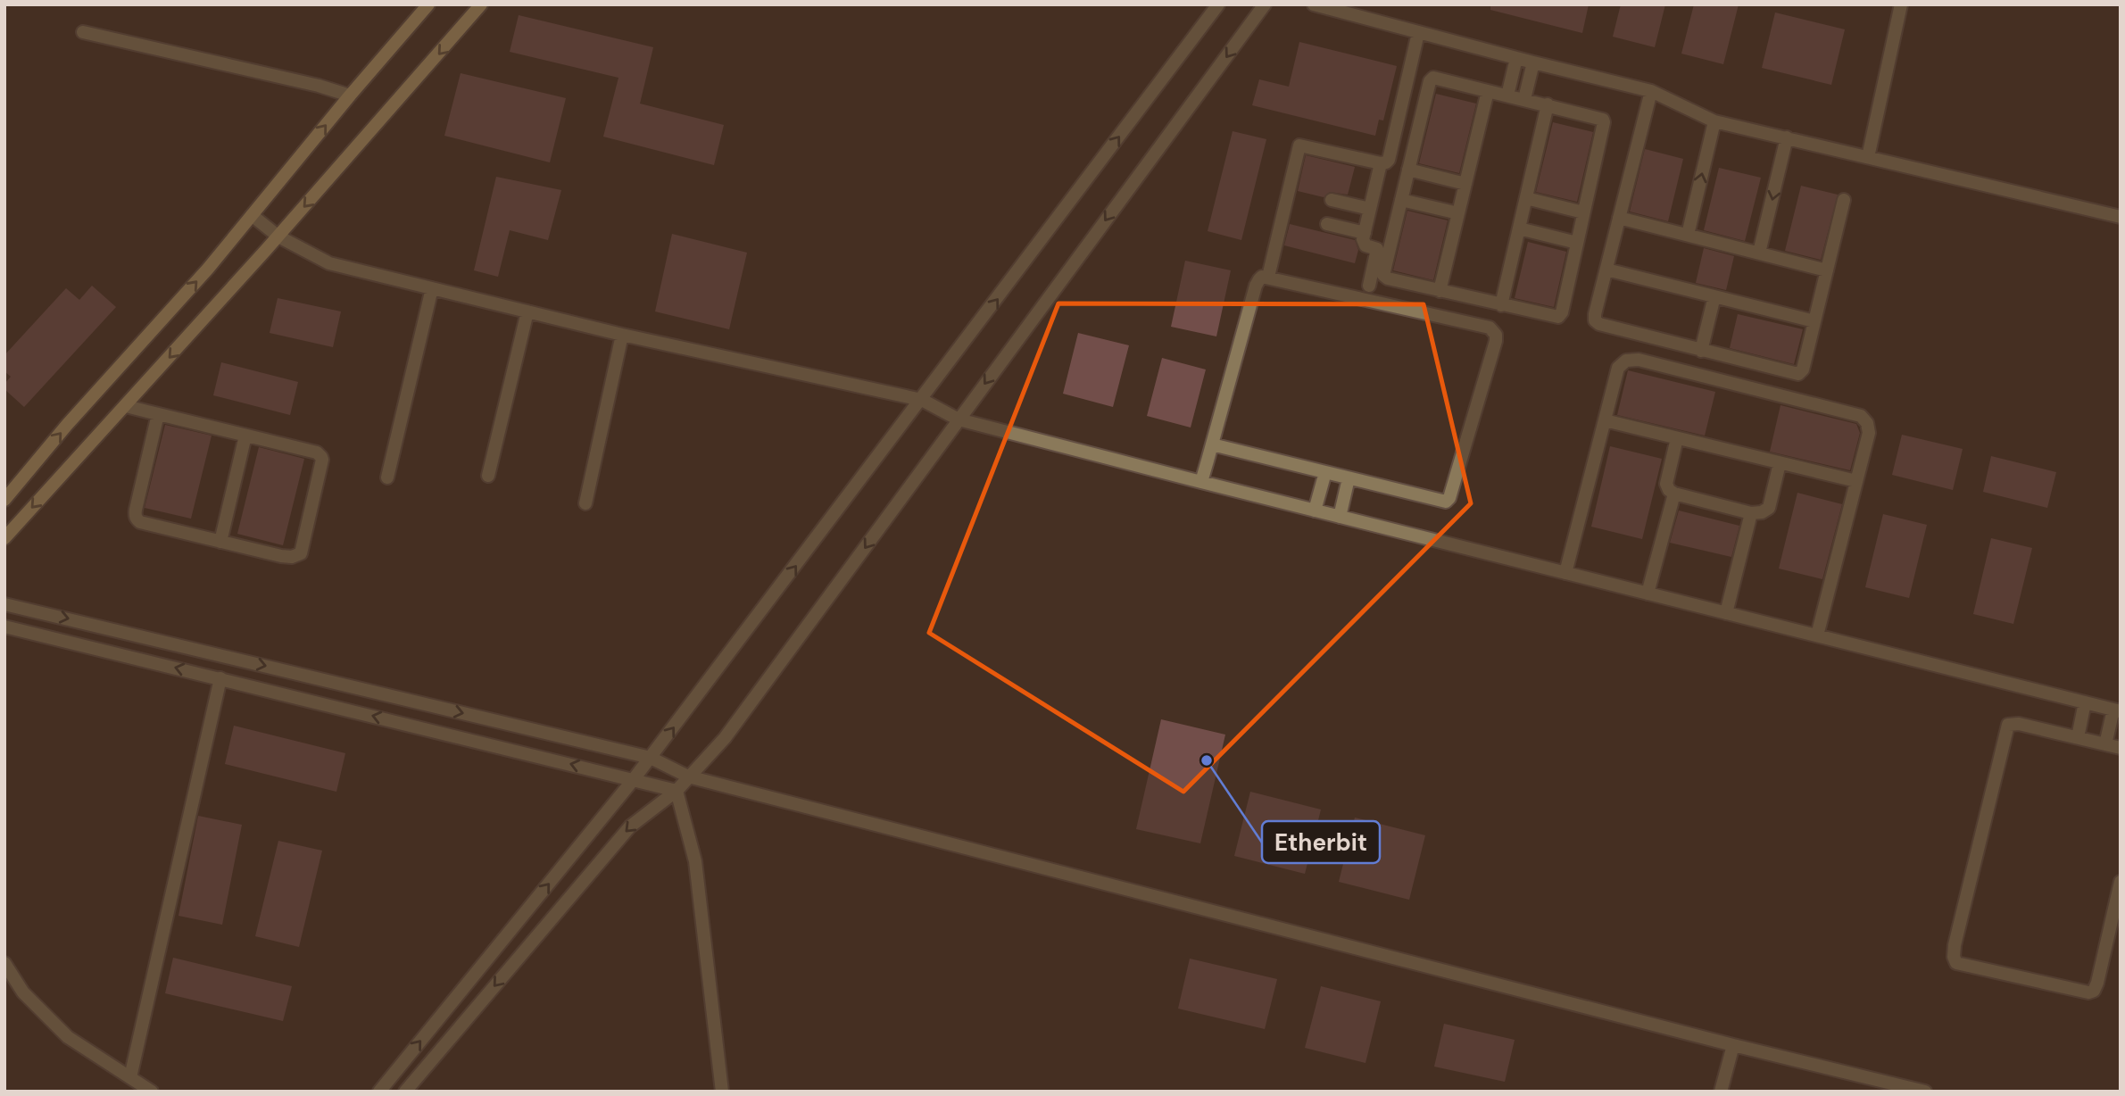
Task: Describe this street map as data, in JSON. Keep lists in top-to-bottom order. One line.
{"places":["Etherbit"]}
